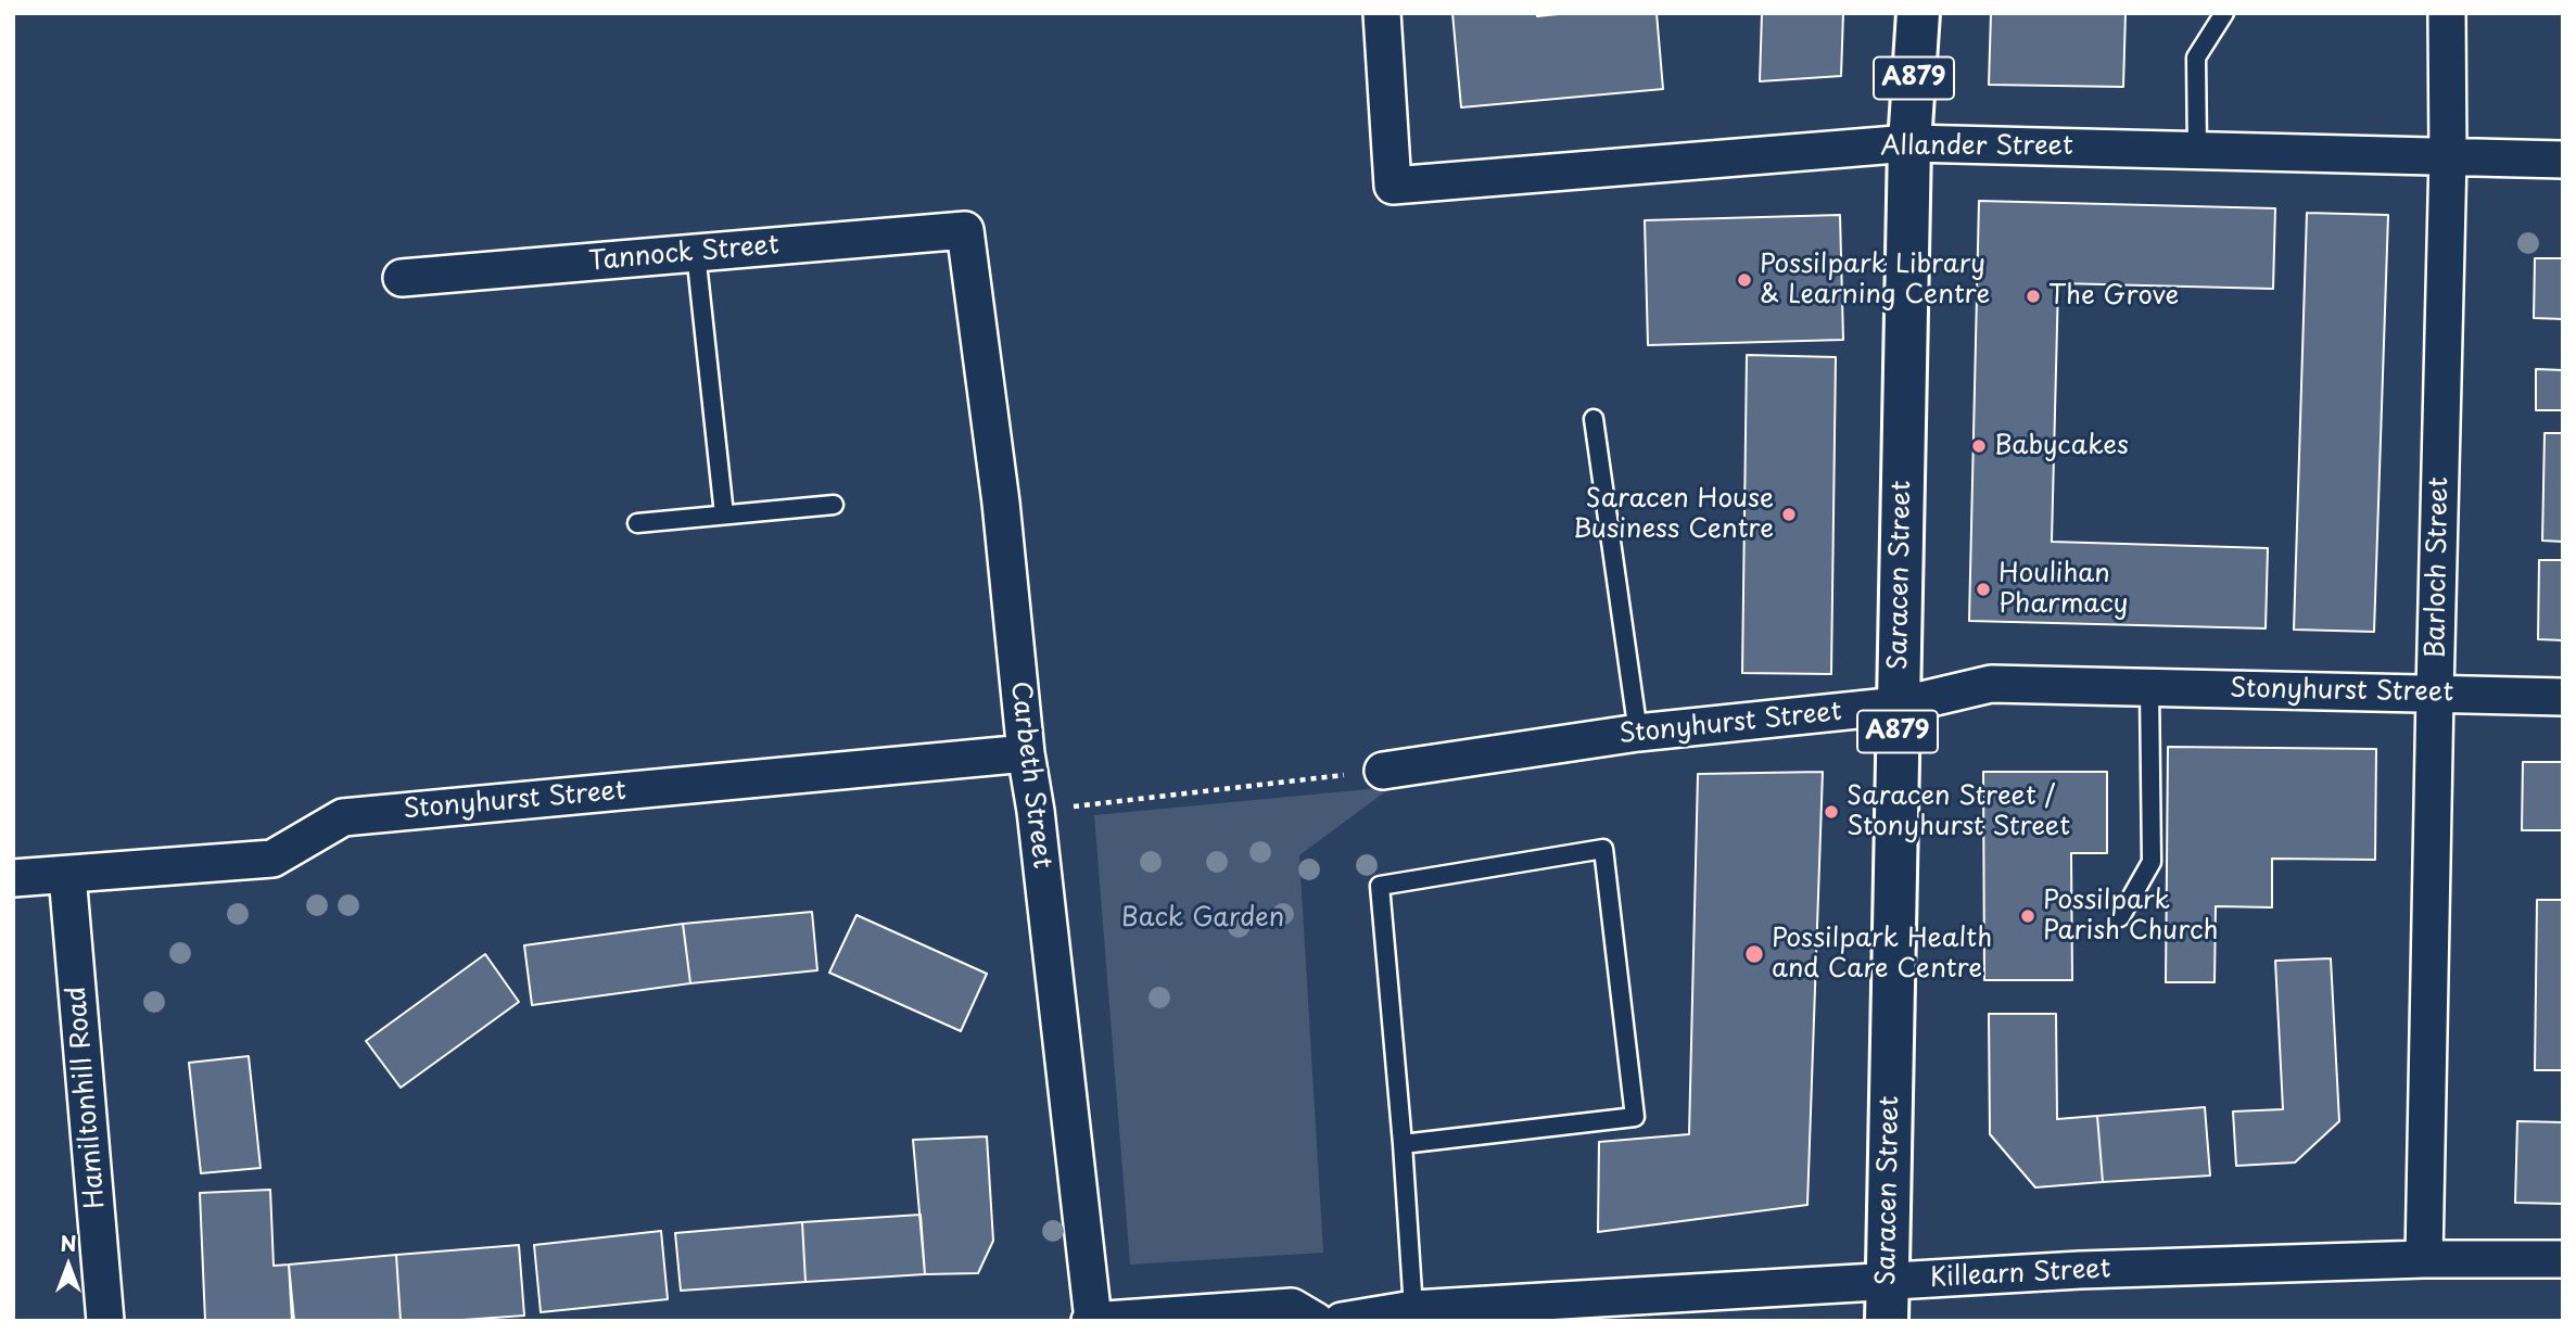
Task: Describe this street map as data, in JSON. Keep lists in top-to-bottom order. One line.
{"streets":{"main road":["A879","Saracen Street"],"street":["Allander Street","Tannock Street","Barloch Street","Stonyhurst Street","Carbeth Street","Hamiltonhill Road","Killearn Street"]},"crossings":[["Allander Street","Barloch Street"],["Allander Street","Saracen Street"],["Tannock Street","Carbeth Street"],["Barloch Street","Stonyhurst Street"],["Barloch Street","Killearn Street"],["Saracen Street","Stonyhurst Street"],["Saracen Street","Killearn Street"],["Stonyhurst Street","Carbeth Street"],["Stonyhurst Street","Hamiltonhill Road"]],"parks":["Back Garden"],"places":["Possilpark Library & Learning Centre","The Grove","Babycakes","Saracen House Business Centre","Houlihan Pharmacy","Saracen Street / Stonyhurst Street","Possilpark Parish Church","Possilpark Health and Care Centre"],"north":"top"}
